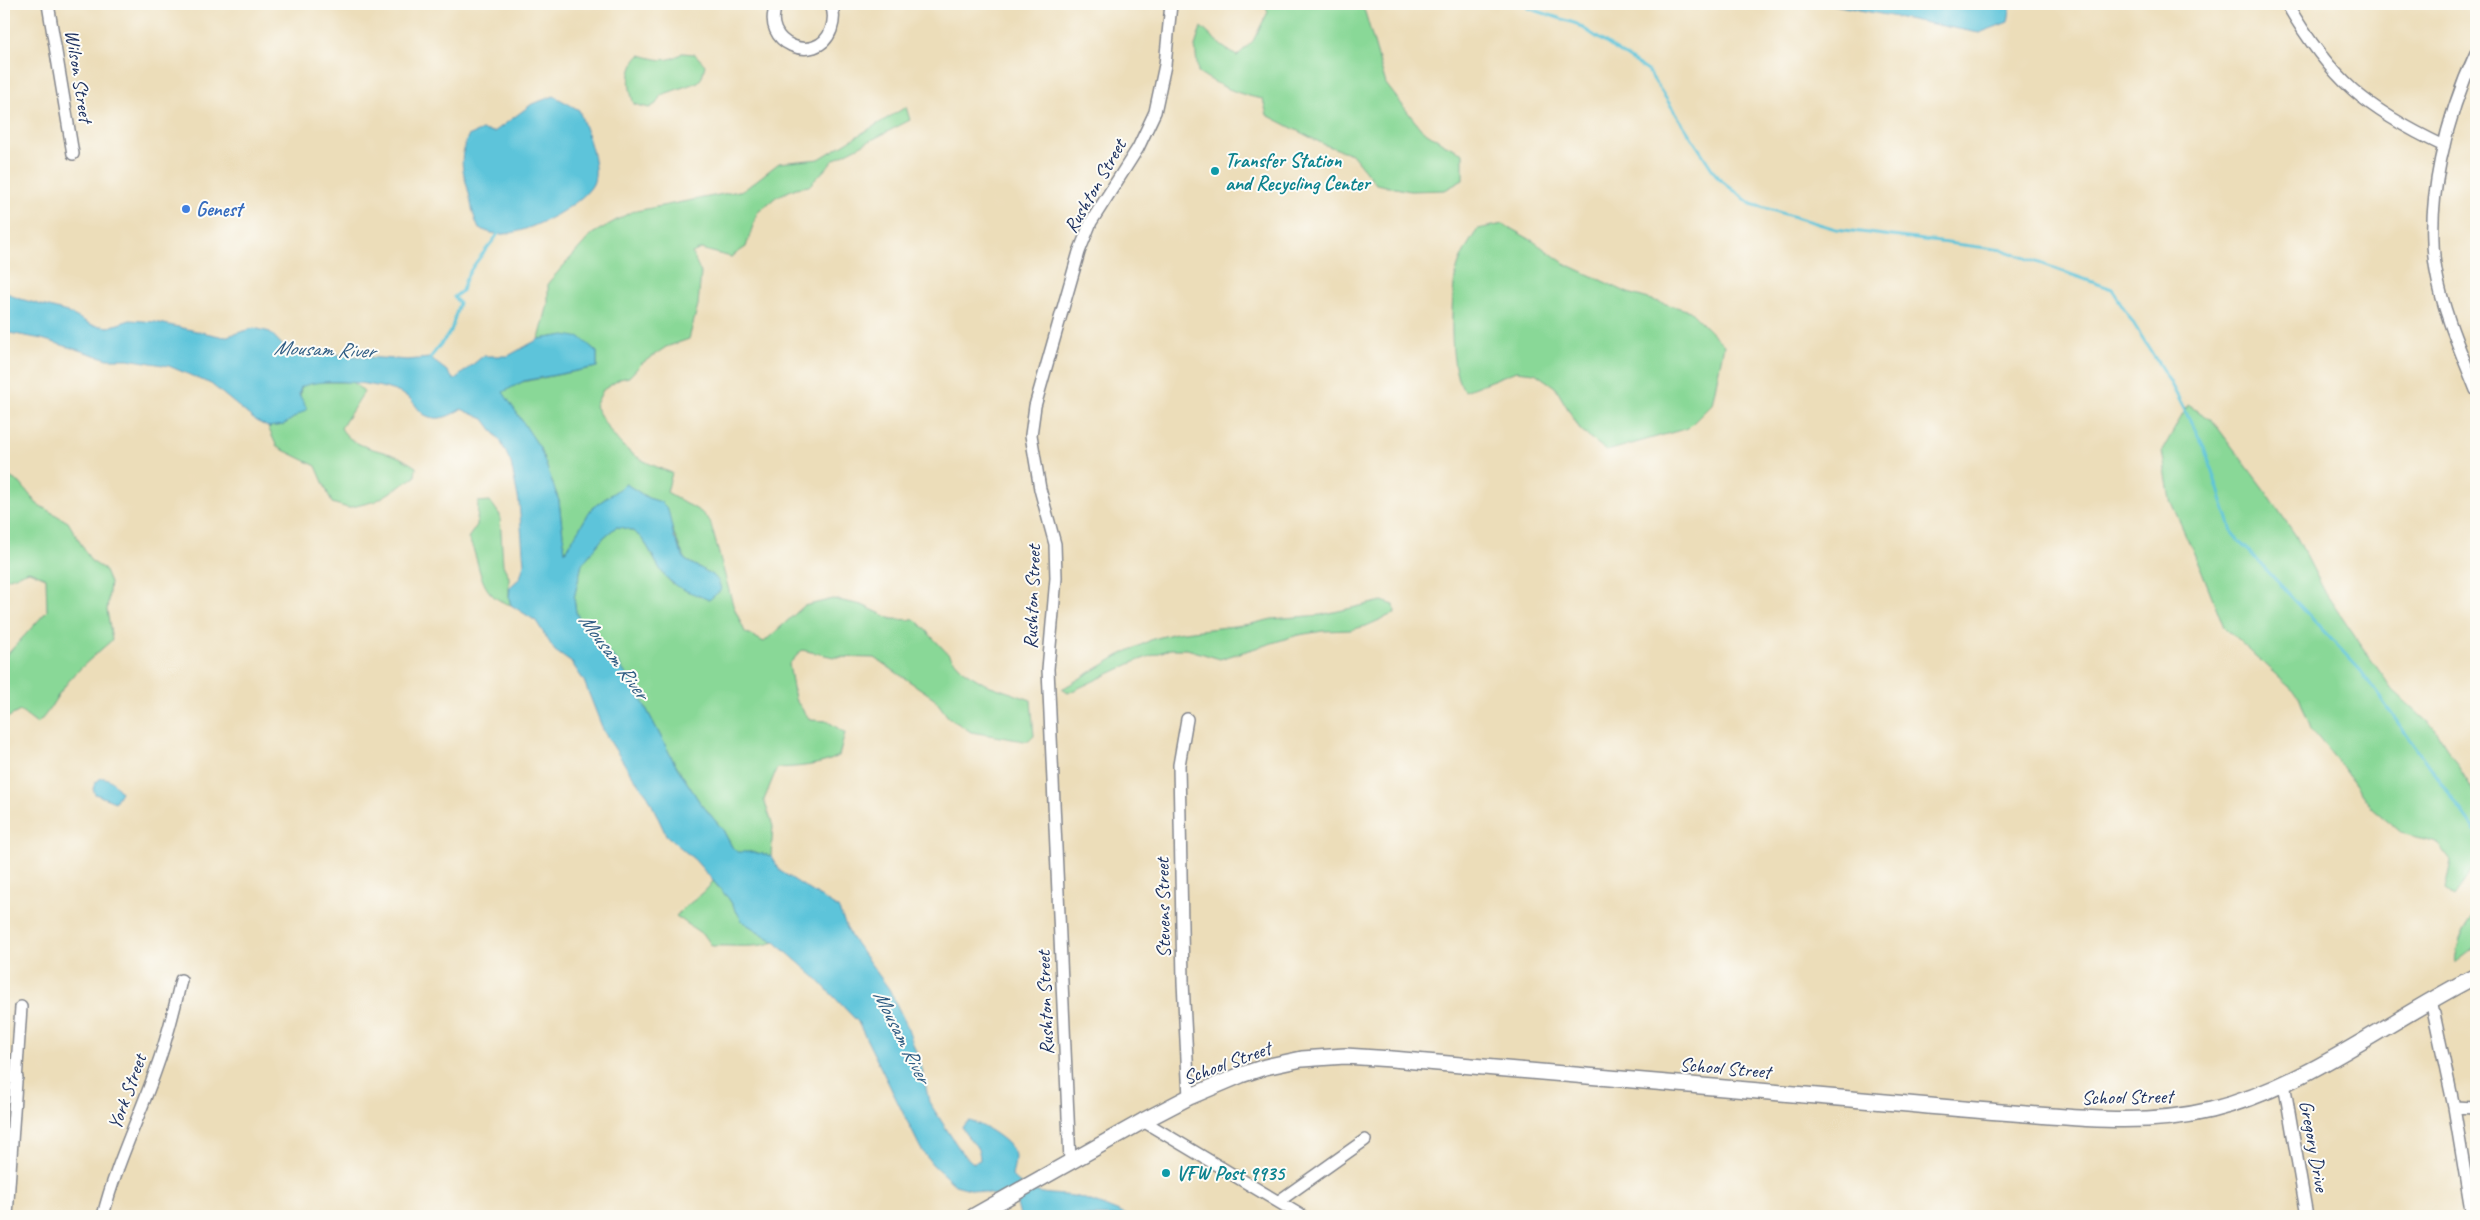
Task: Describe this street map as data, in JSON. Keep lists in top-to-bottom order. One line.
{"streets":{"street":["Wilson Street","Rushton Street","Stevens Street","School Street","York Street","Gregory Drive"]},"crossings":[["Rushton Street","School Street"],["Stevens Street","School Street"],["School Street","Gregory Drive"]],"water":["Mousam River"],"places":["Transfer Station and Recycling Center","Genest","VFW Post 9935"]}
